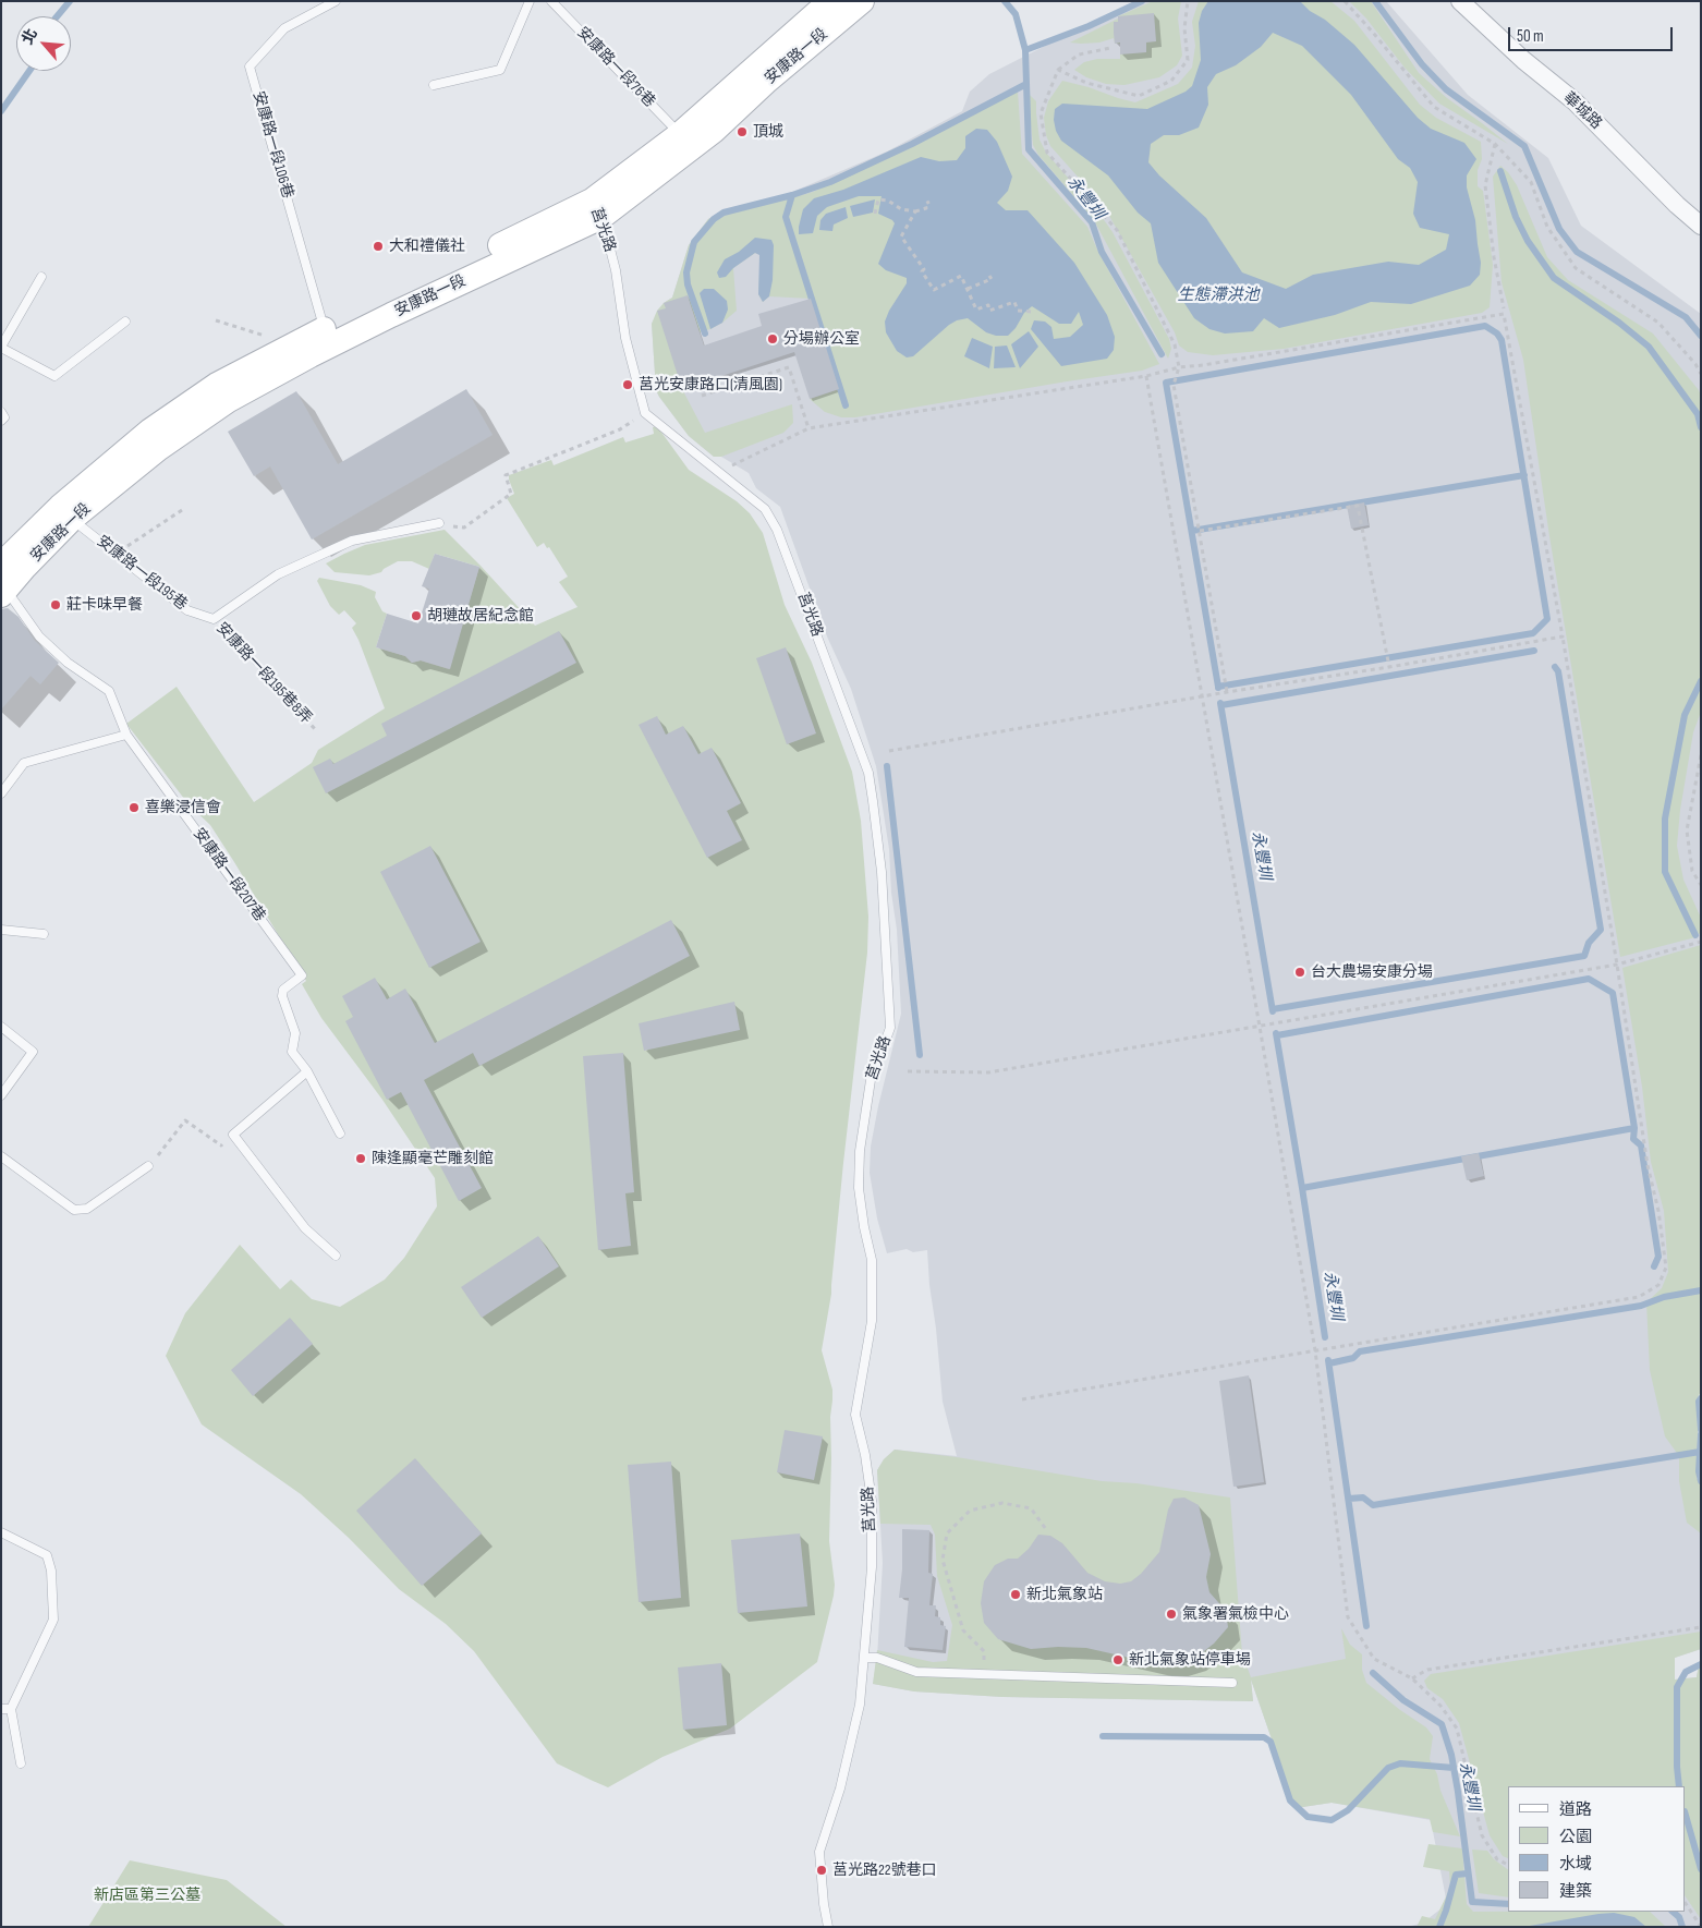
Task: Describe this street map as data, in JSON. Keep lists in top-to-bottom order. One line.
{"streets":{"main road":["安康路一段"],"street":["華城路"],"lane":["安康路一段76巷","安康路一段106巷","莒光路","安康路一段195巷","安康路一段207巷"],"path":["安康路一段195巷8弄"]},"crossings":[["安康路一段","安康路一段76巷"],["安康路一段","安康路一段106巷"],["安康路一段","莒光路"],["安康路一段","安康路一段195巷"],["安康路一段","安康路一段207巷"],["安康路一段195巷","安康路一段195巷8弄"]],"water":["永豐圳","生態滯洪池"],"parks":["新店區第三公墓"],"places":["頂城","大和禮儀社","分場辦公室","莒光安康路口(清風園)","莊卡味早餐","胡璉故居紀念館","喜樂浸信會","台大農場安康分場","陳逢顯毫芒雕刻館","新北氣象站","氣象署氣檢中心","新北氣象站停車場","莒光路22號巷口"],"legend":["道路","公園","水域","建築"],"scale_bar":"50 m","north":"top left"}
